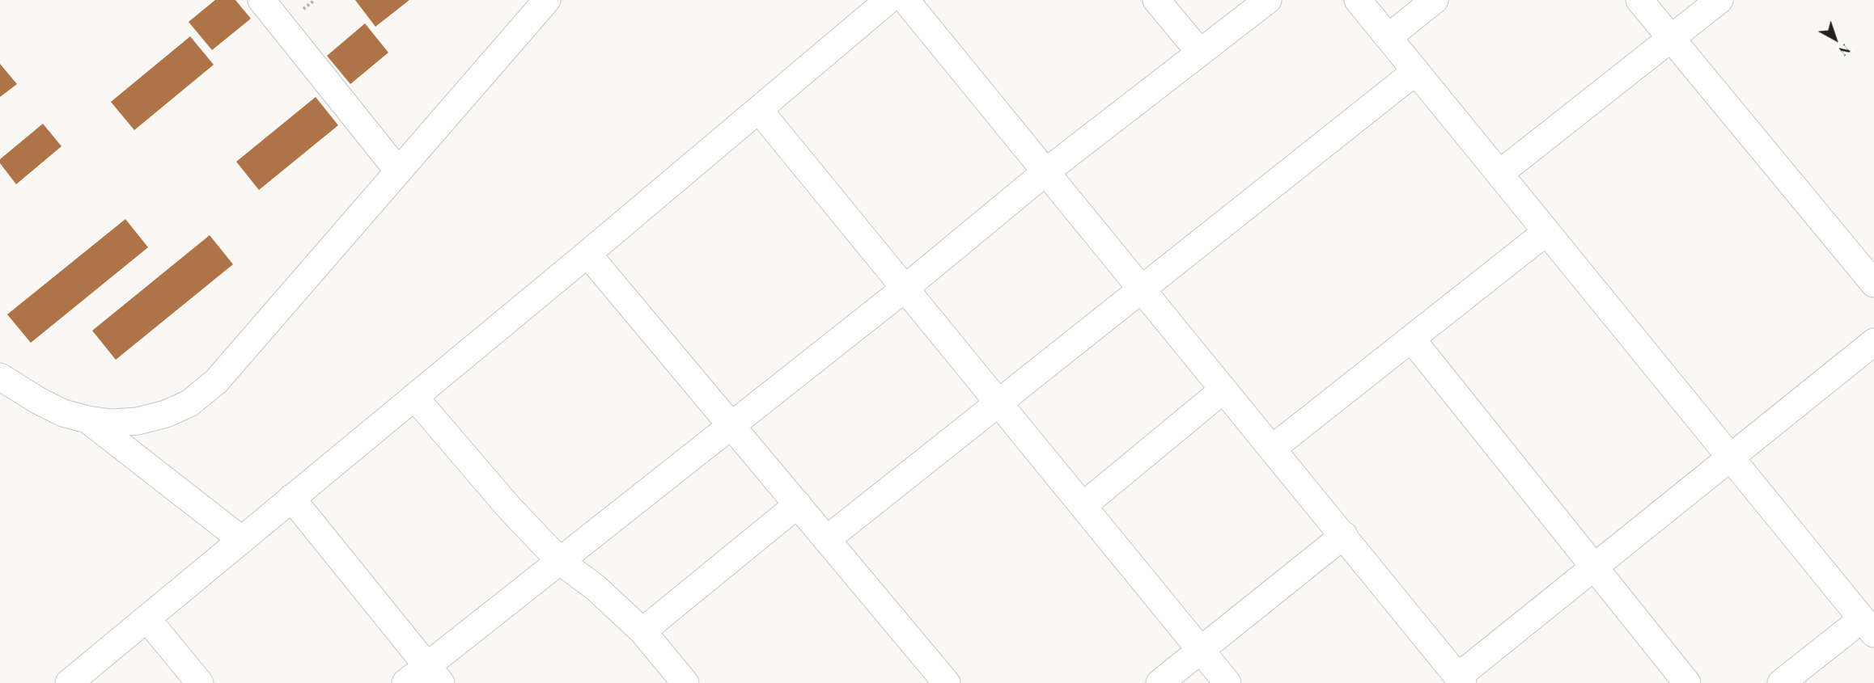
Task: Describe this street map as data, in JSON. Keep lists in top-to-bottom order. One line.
{"north":"bottom right"}
